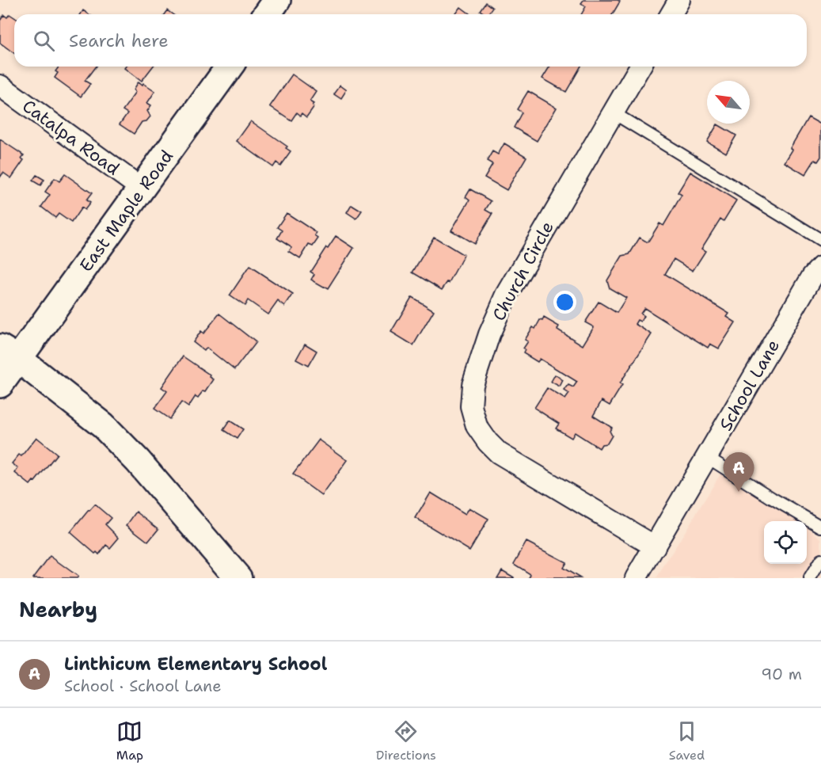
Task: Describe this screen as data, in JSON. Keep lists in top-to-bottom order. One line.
{"streets":{"main road":["East Maple Road"],"street":["Catalpa Road","Church Circle","School Lane"]},"crossings":[["Catalpa Road","East Maple Road"],["Church Circle","School Lane"]],"north":"top left","page":{"search":"Search here","pins":"A","heading":"Nearby","list":[{"mark":"A","name":"Linthicum Elementary School","note":"School · School Lane","value":"90 m"}],"nav":["Map","Directions","Saved"]}}
